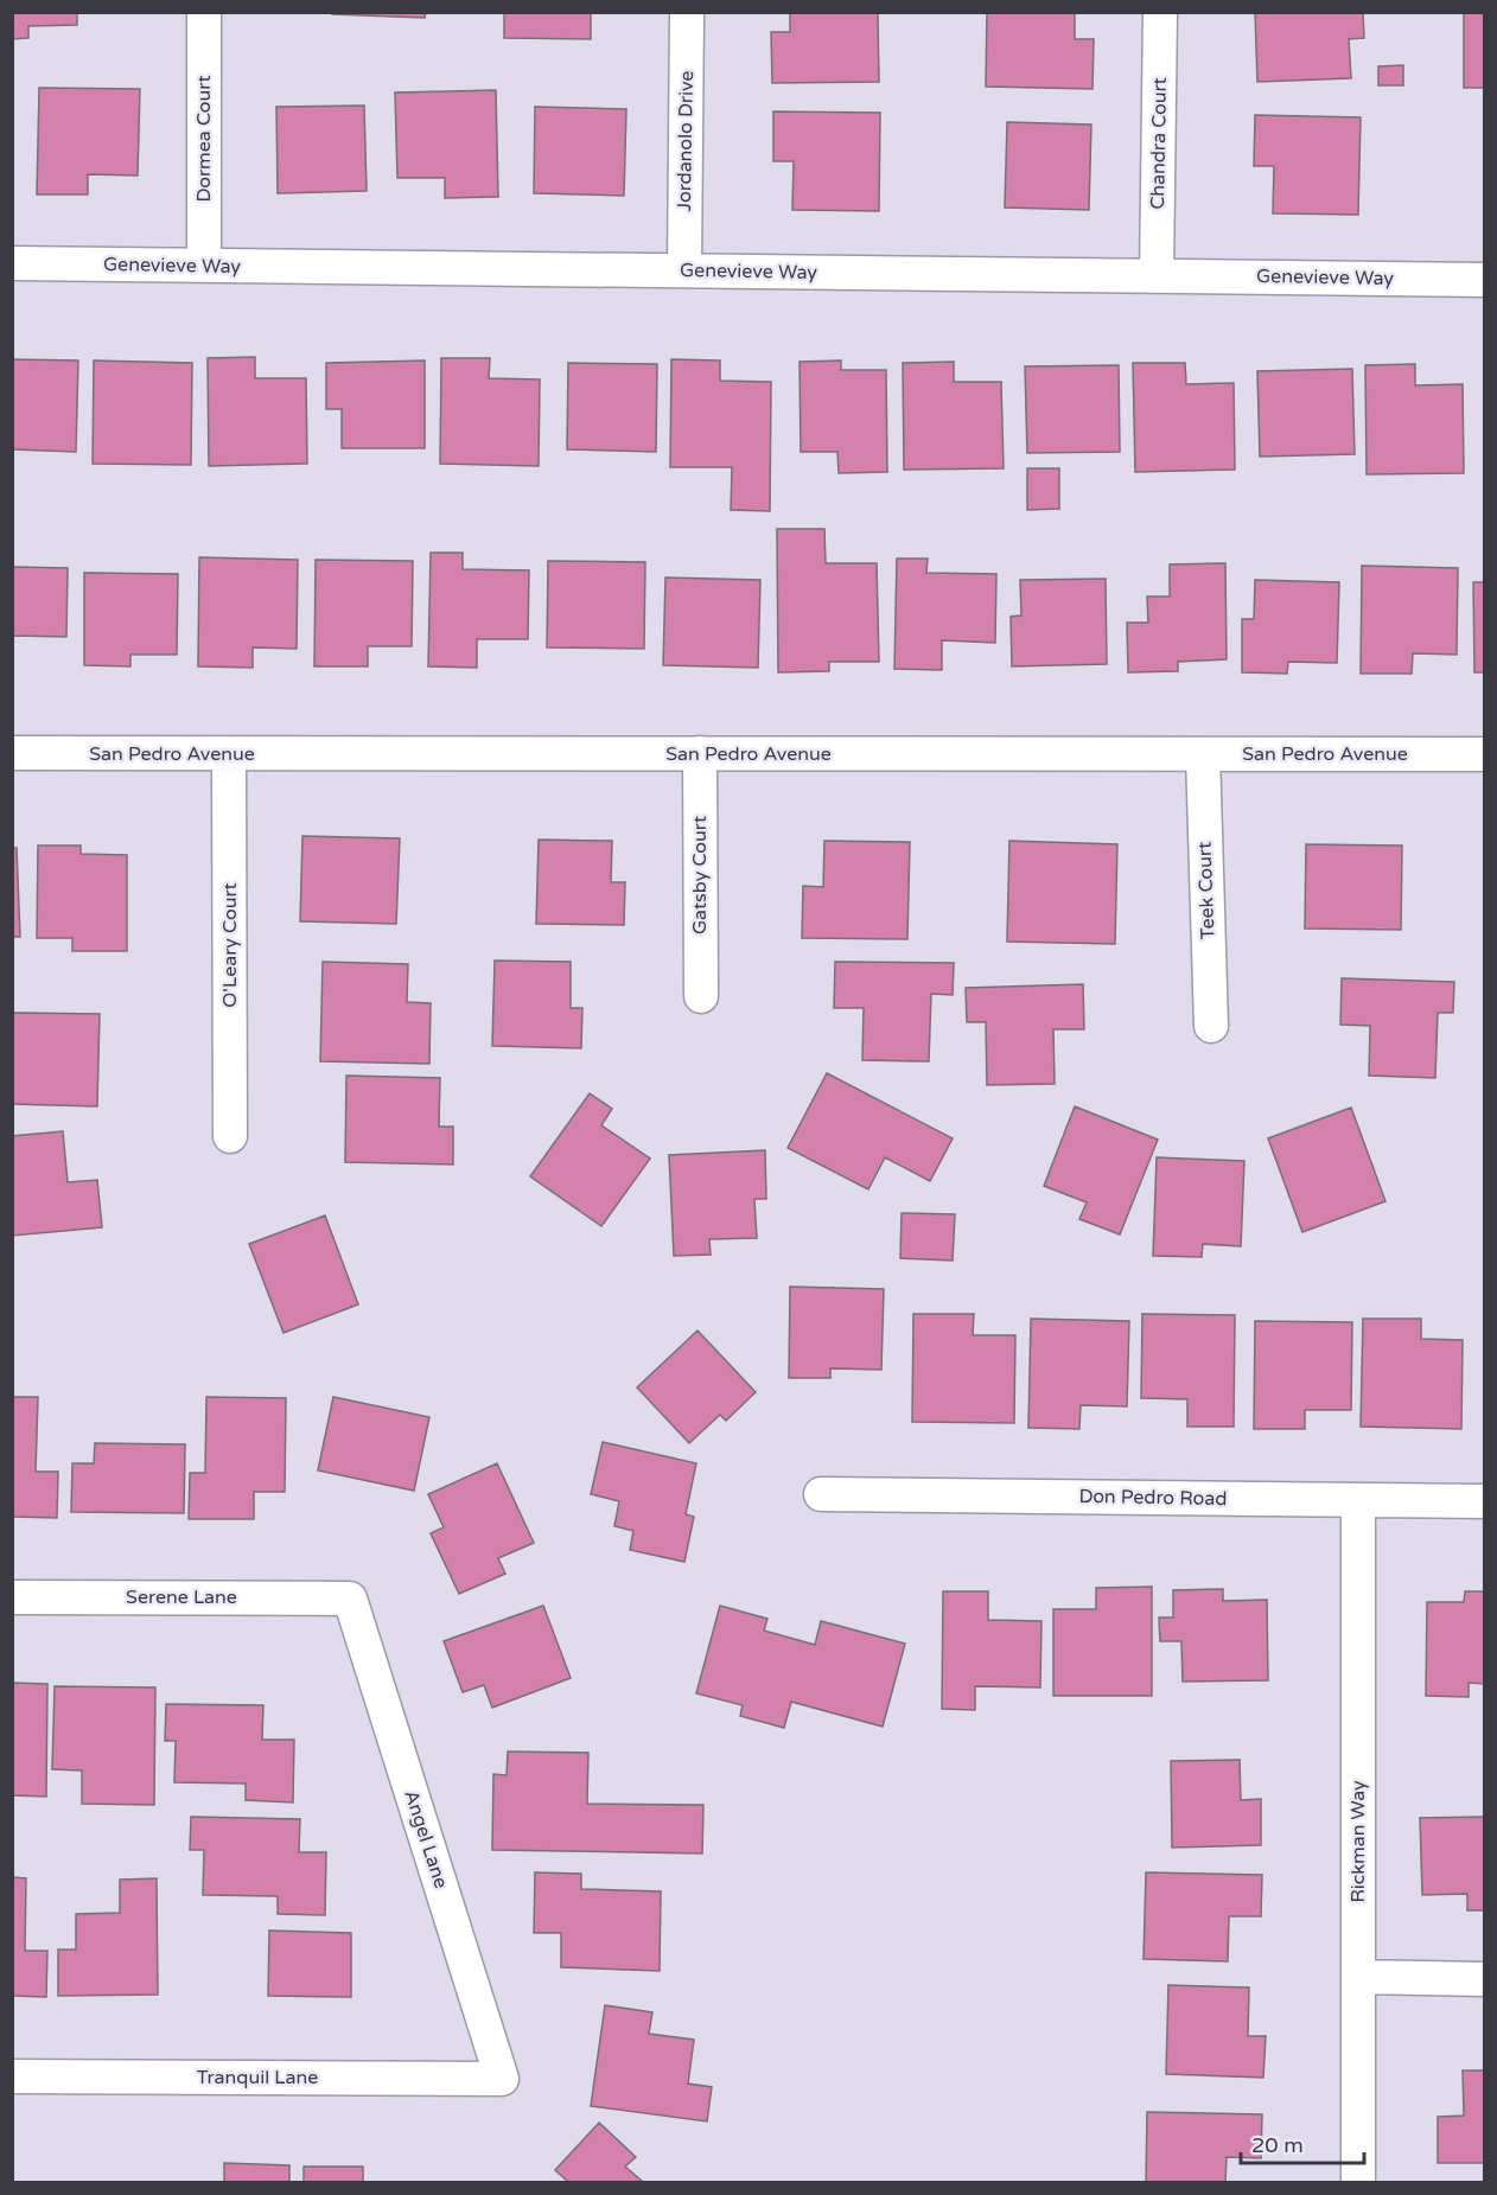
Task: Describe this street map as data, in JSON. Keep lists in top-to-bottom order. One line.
{"streets":{"street":["Dormea Court","Jordanolo Drive","Chandra Court","Genevieve Way","San Pedro Avenue","Gatsby Court","Teek Court","O'Leary Court","Don Pedro Road","Serene Lane","Angel Lane","Rickman Way","Tranquil Lane"]},"crossings":[["Dormea Court","Genevieve Way"],["Jordanolo Drive","Genevieve Way"],["Chandra Court","Genevieve Way"],["San Pedro Avenue","Gatsby Court"],["San Pedro Avenue","Teek Court"],["San Pedro Avenue","O'Leary Court"],["Don Pedro Road","Rickman Way"],["Serene Lane","Angel Lane"],["Angel Lane","Tranquil Lane"]],"scale_bar":"20 m"}
